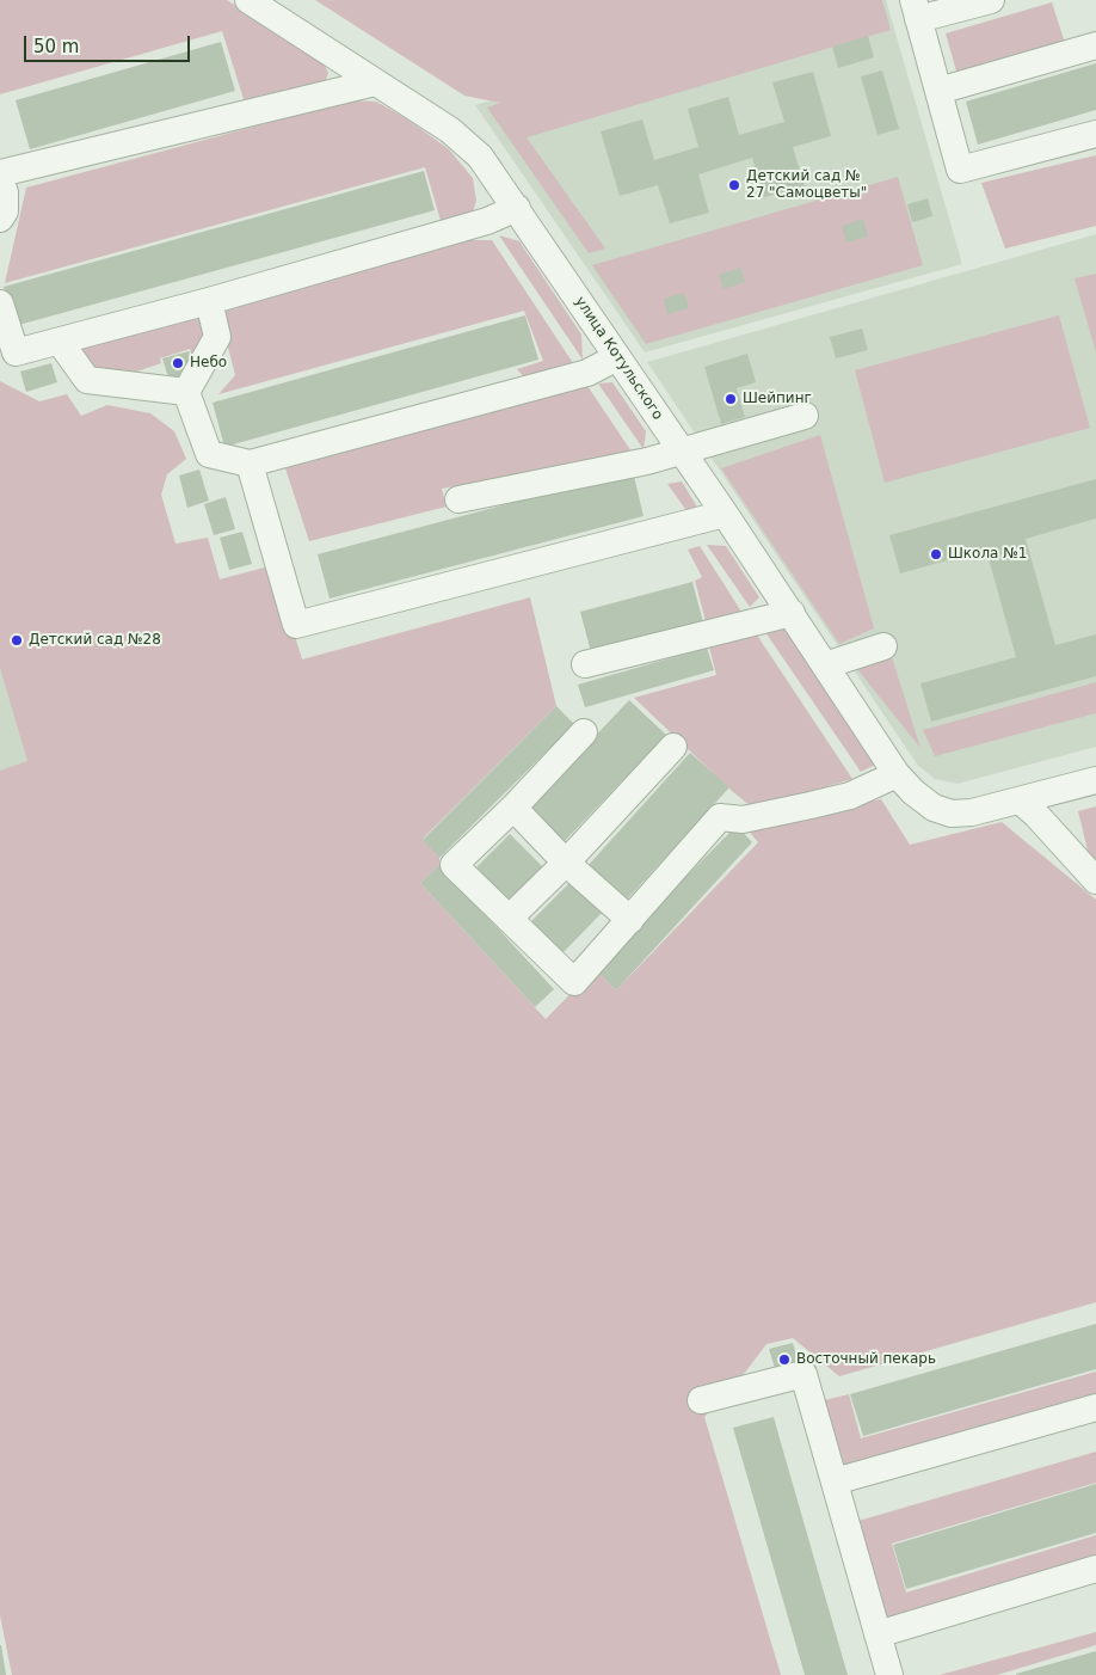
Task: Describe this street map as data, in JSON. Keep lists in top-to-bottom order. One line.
{"streets":{"street":["улица Котульского"]},"places":["Детский сад № 27 \"Самоцветы\"","Небо","Шейпинг","Школа №1","Детский сад №28","Восточный пекарь"],"scale_bar":"50 m"}
